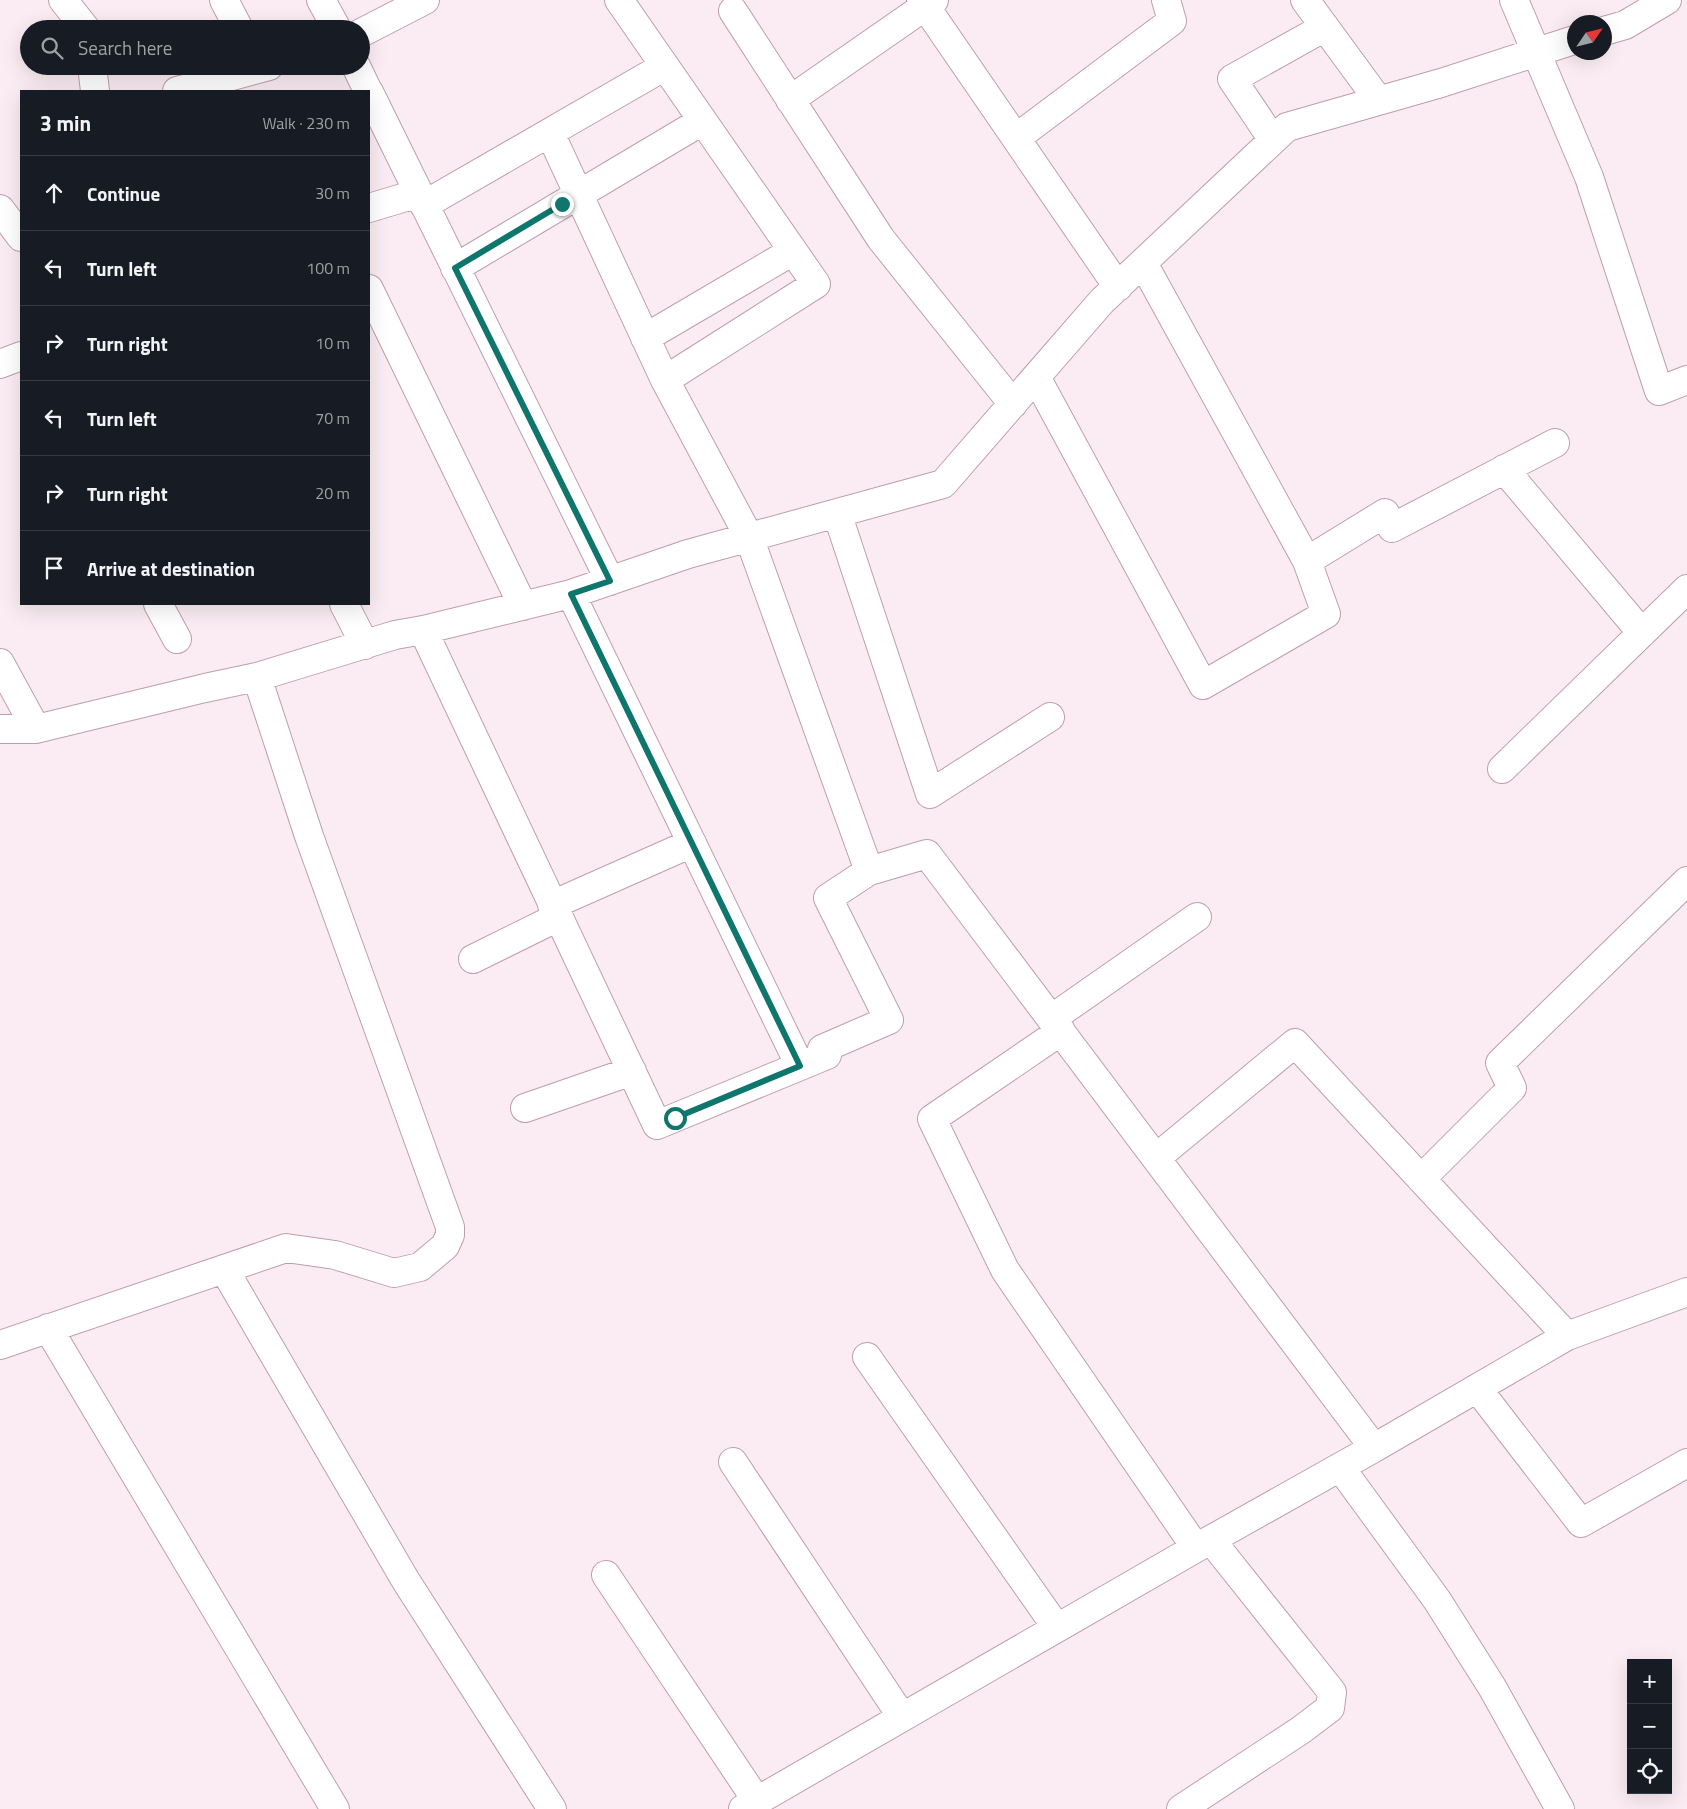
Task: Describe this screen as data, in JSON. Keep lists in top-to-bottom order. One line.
{"north":"top right","page":{"search":"Search here","heading":["3 min","Walk · 230 m"],"list":[["Continue","30 m"],["Turn left","100 m"],["Turn right","10 m"],["Turn left","70 m"],["Turn right","20 m"],"Arrive at destination"],"map_buttons":["+","−"]}}
